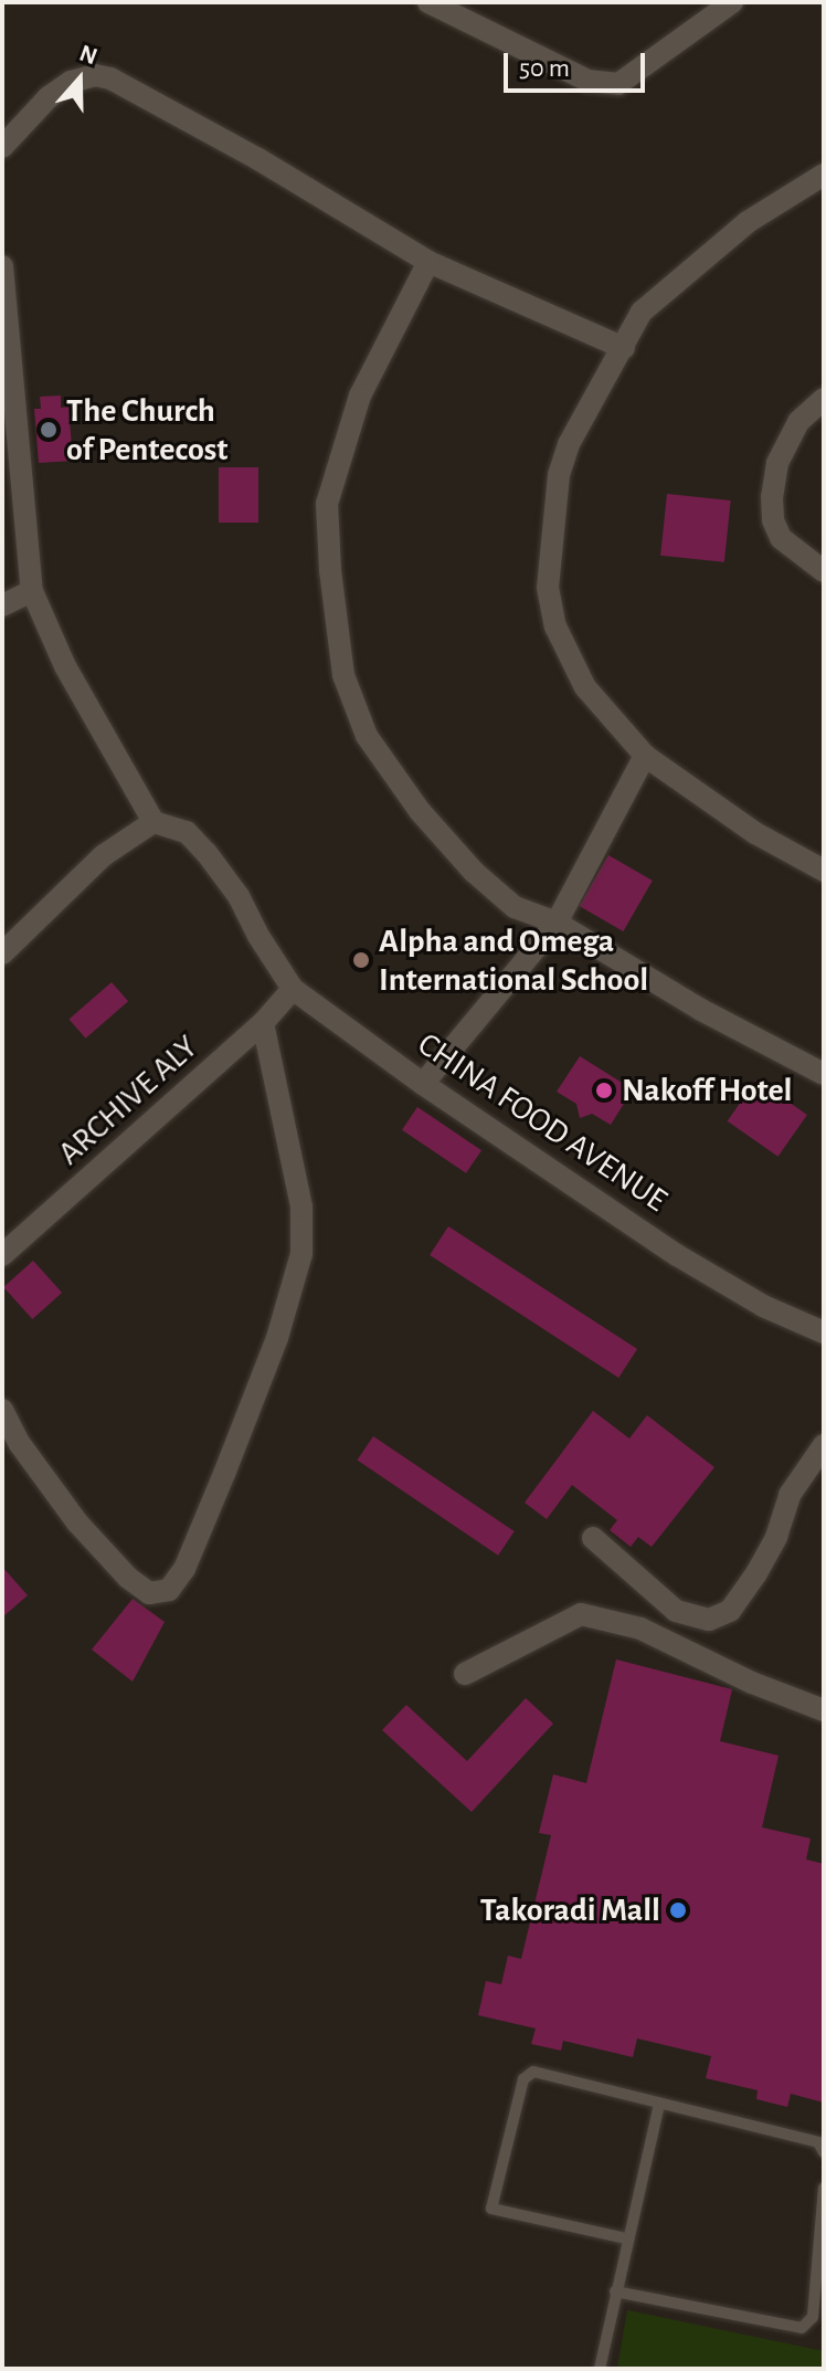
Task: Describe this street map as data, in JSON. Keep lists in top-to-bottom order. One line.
{"streets":{"street":["ARCHIVE ALY","CHINA FOOD AVENUE"]},"crossings":[["ARCHIVE ALY","CHINA FOOD AVENUE"]],"places":["The Church of Pentecost","Alpha and Omega International School","Nakoff Hotel","Takoradi Mall"],"scale_bar":"50 m","north":"top"}
